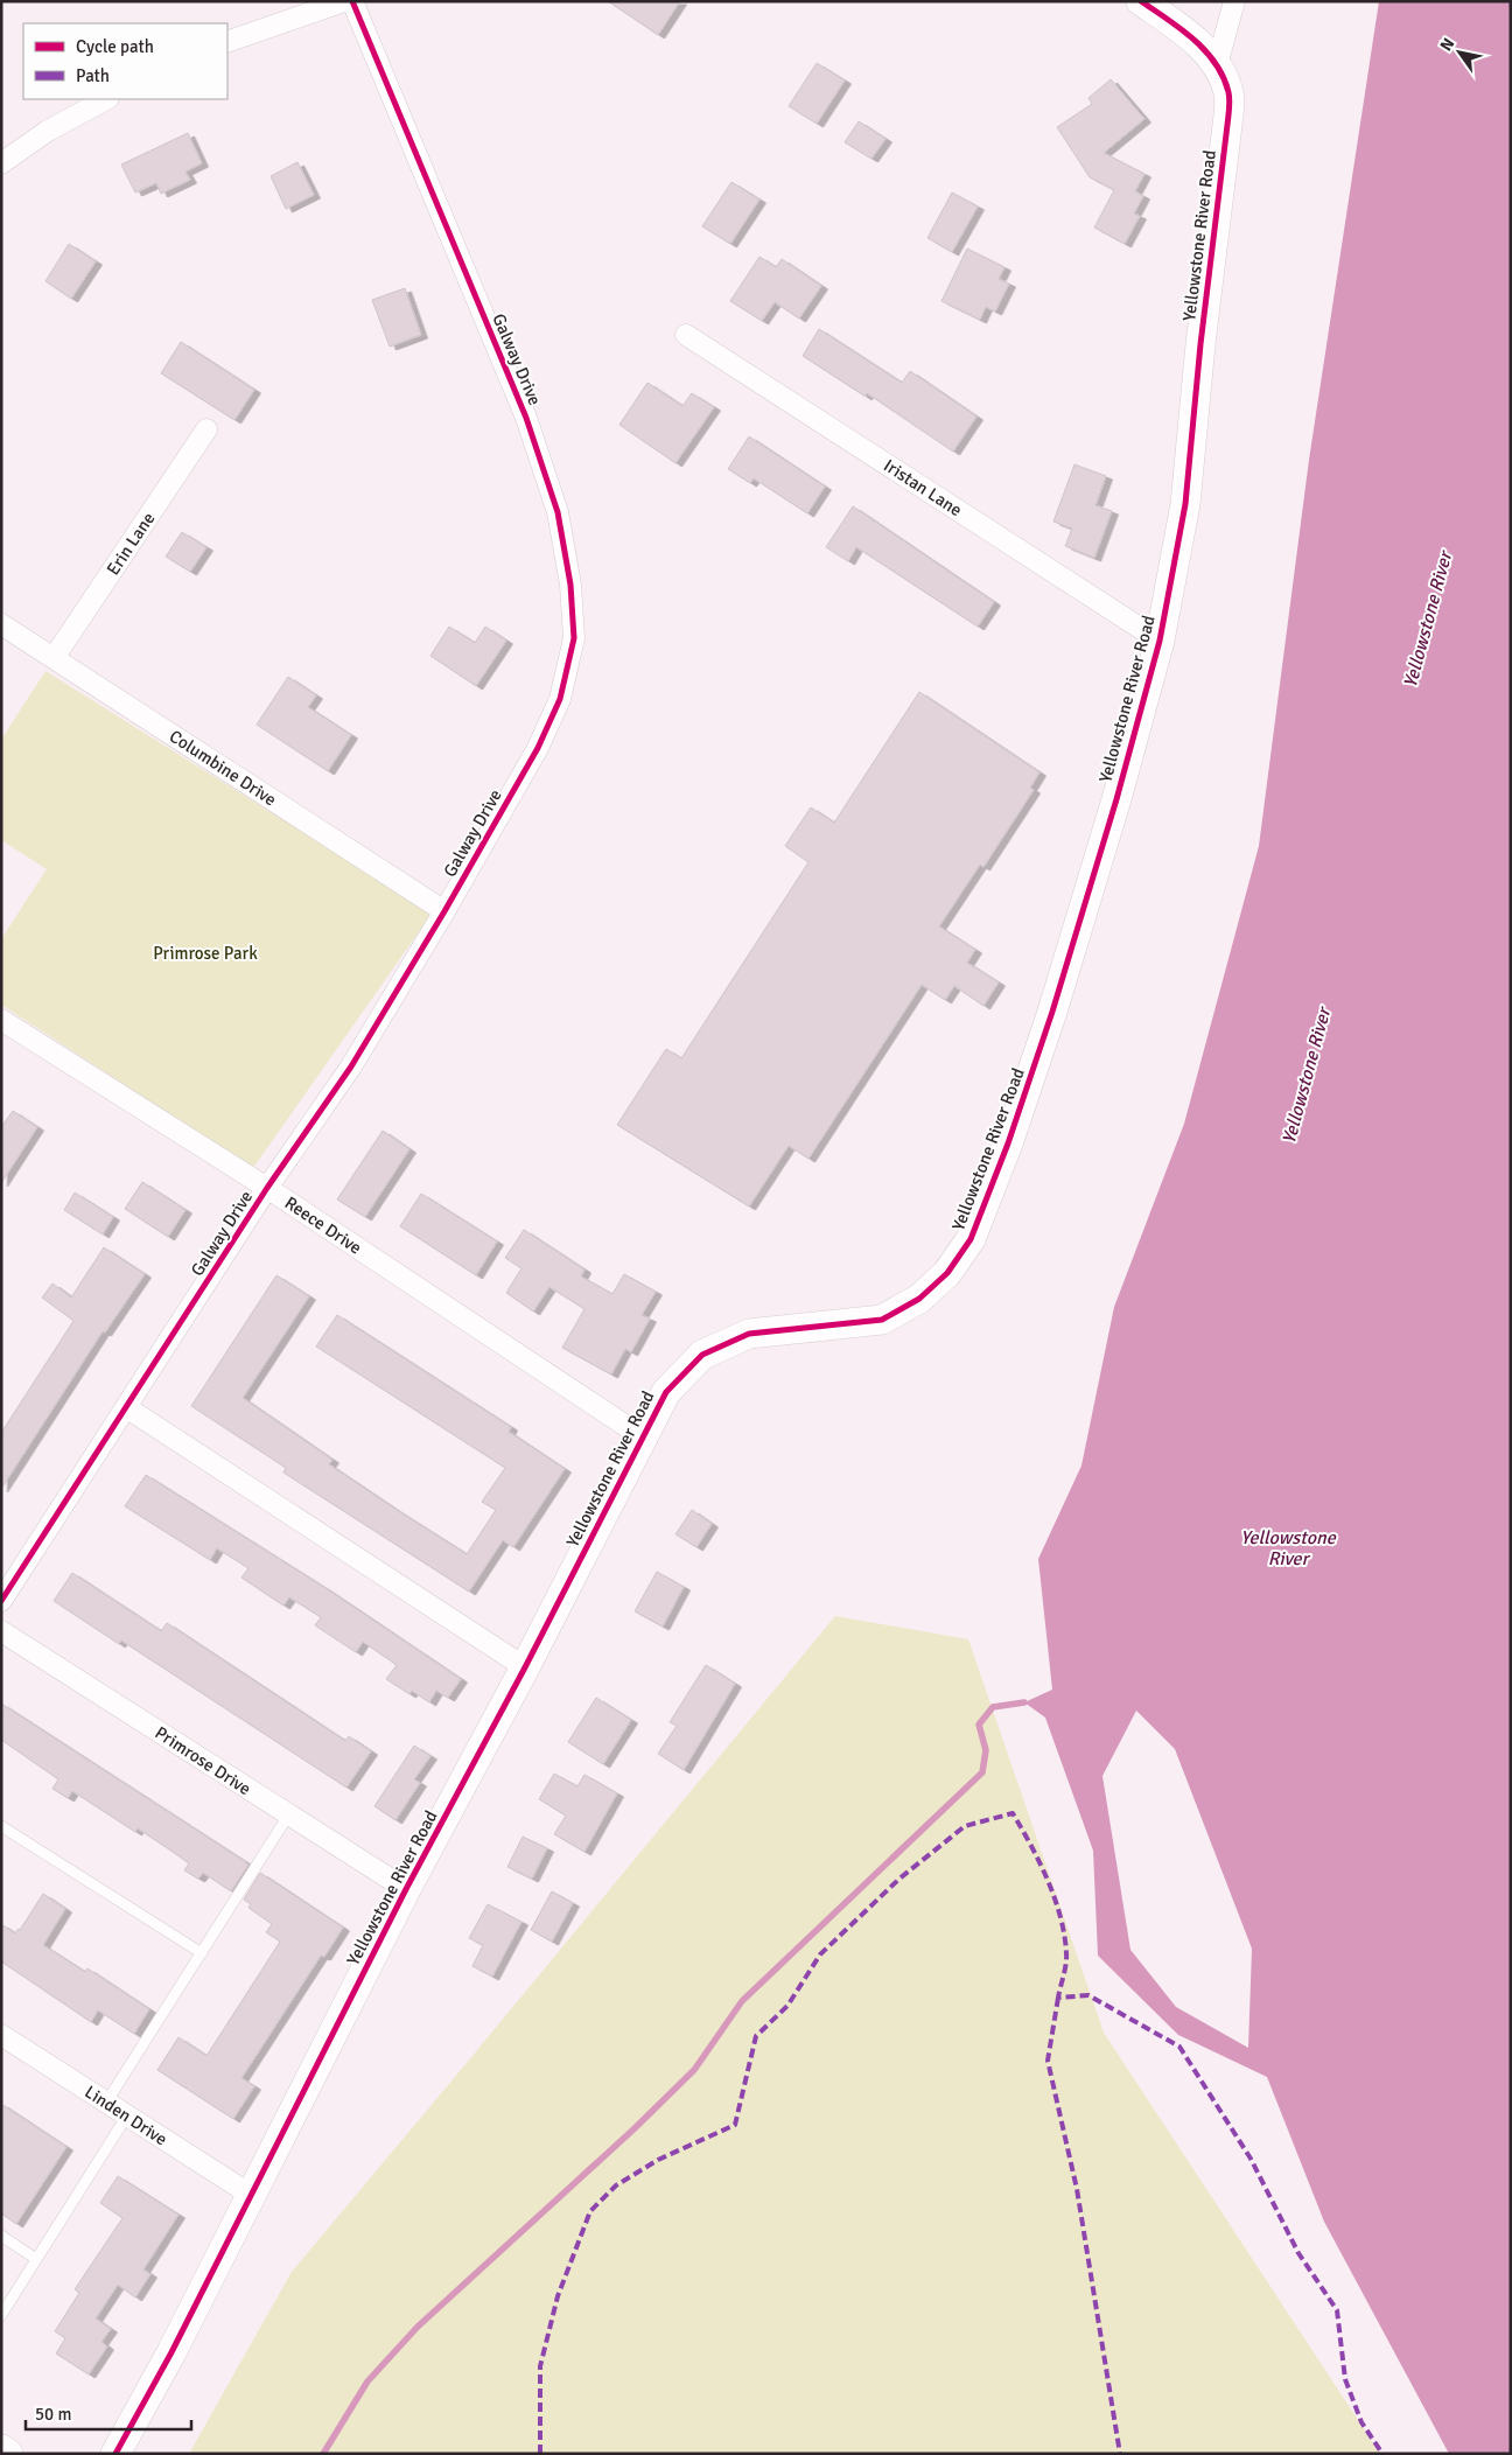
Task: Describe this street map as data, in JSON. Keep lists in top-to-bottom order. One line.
{"streets":{"street":["Yellowstone River Road","Galway Drive","Iristan Lane","Erin Lane","Columbine Drive","Reece Drive","Primrose Drive","Linden Drive"]},"crossings":[["Yellowstone River Road","Iristan Lane"],["Yellowstone River Road","Reece Drive"],["Yellowstone River Road","Primrose Drive"],["Yellowstone River Road","Linden Drive"],["Galway Drive","Columbine Drive"],["Galway Drive","Reece Drive"],["Erin Lane","Columbine Drive"]],"water":["Yellowstone River"],"parks":["Primrose Park"],"legend":["Cycle path","Path"],"scale_bar":"50 m","north":"top left"}
